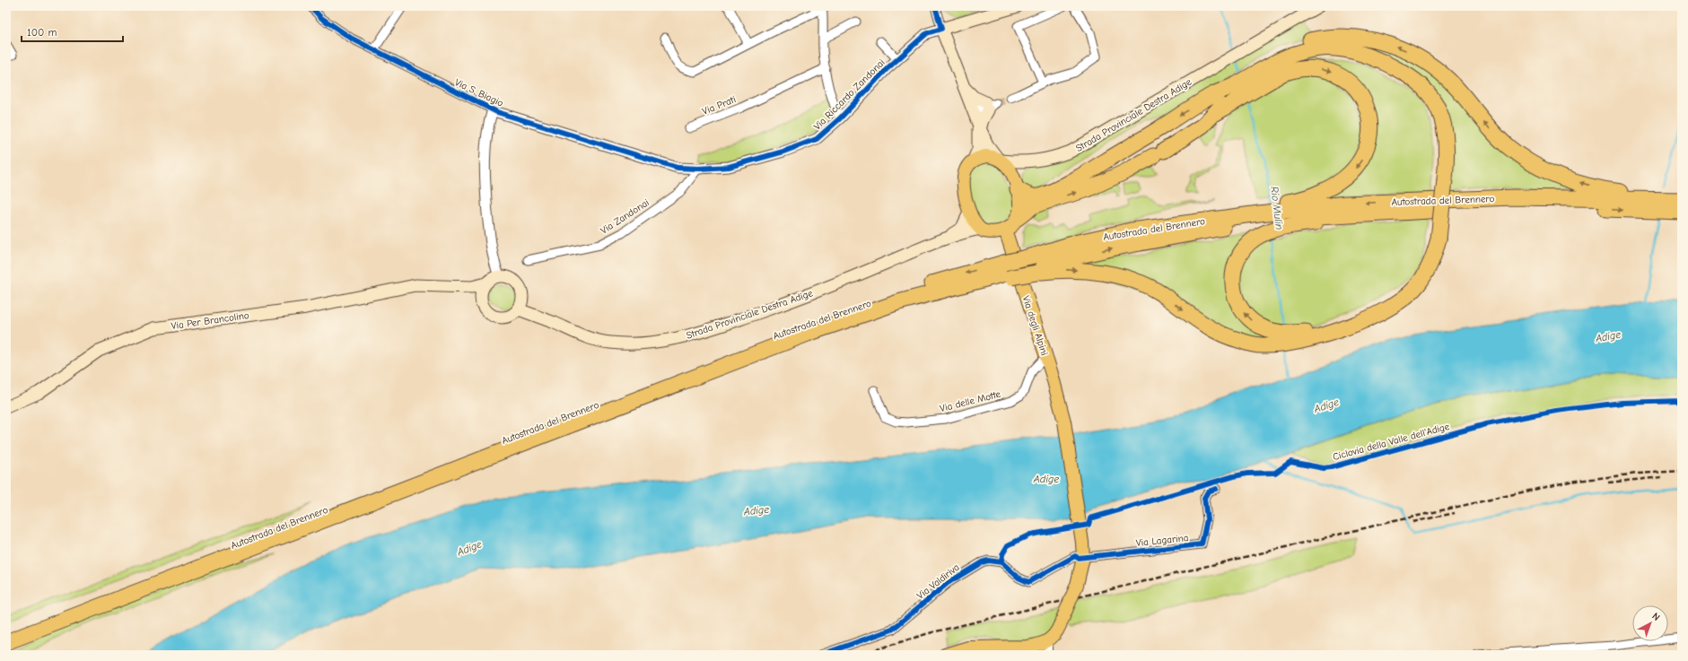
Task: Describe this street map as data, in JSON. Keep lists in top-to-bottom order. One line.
{"streets":{"highway":["Autostrada del Brennero"],"main road":["Strada Provinciale Destra Adige","Via Per Brancolino","Via degli Alpini"],"street":["Via S. Biagio","Via Riccardo Zandonai","Via Prati","Via Zandonai","Via delle Motte","Via Lagarina","Via Valdiriva"],"cycle path":["Ciclovia della Valle dell'Adige"]},"crossings":[["Via S. Biagio","Via Riccardo Zandonai"],["Via S. Biagio","Via Zandonai"],["Via Riccardo Zandonai","Via Zandonai"],["Strada Provinciale Destra Adige","Via degli Alpini"],["Via degli Alpini","Via delle Motte"],["Via degli Alpini","Via Lagarina"],["Via degli Alpini","Via Valdiriva"],["Via Lagarina","Via Valdiriva"]],"water":["Rio Mulin","Adige"],"scale_bar":"100 m","north":"top right"}
